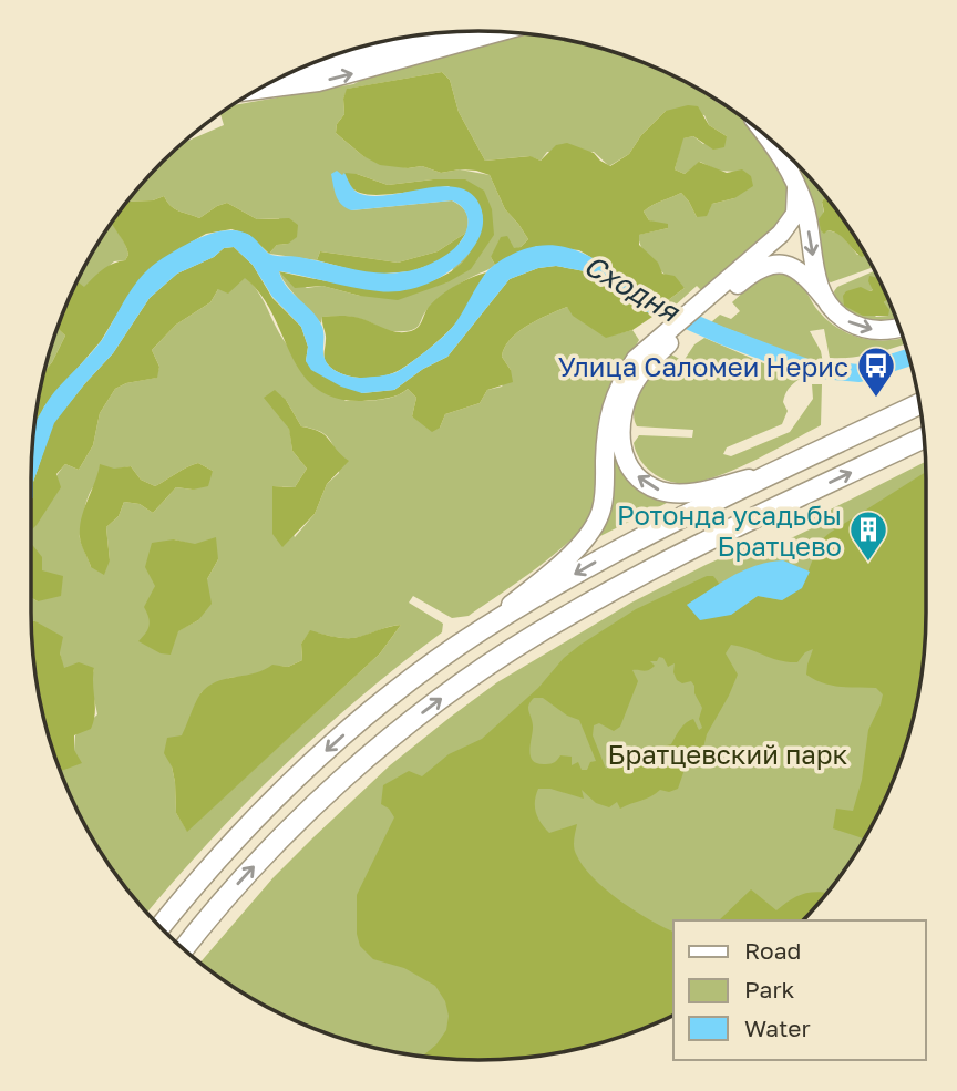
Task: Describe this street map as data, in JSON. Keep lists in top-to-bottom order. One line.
{"water":["Сходня"],"parks":["Братцевский парк"],"places":{"bus stop":["Улица Саломеи Нерис"],"building":["Ротонда усадьбы Братцево"]},"legend":["Road","Park","Water"]}
